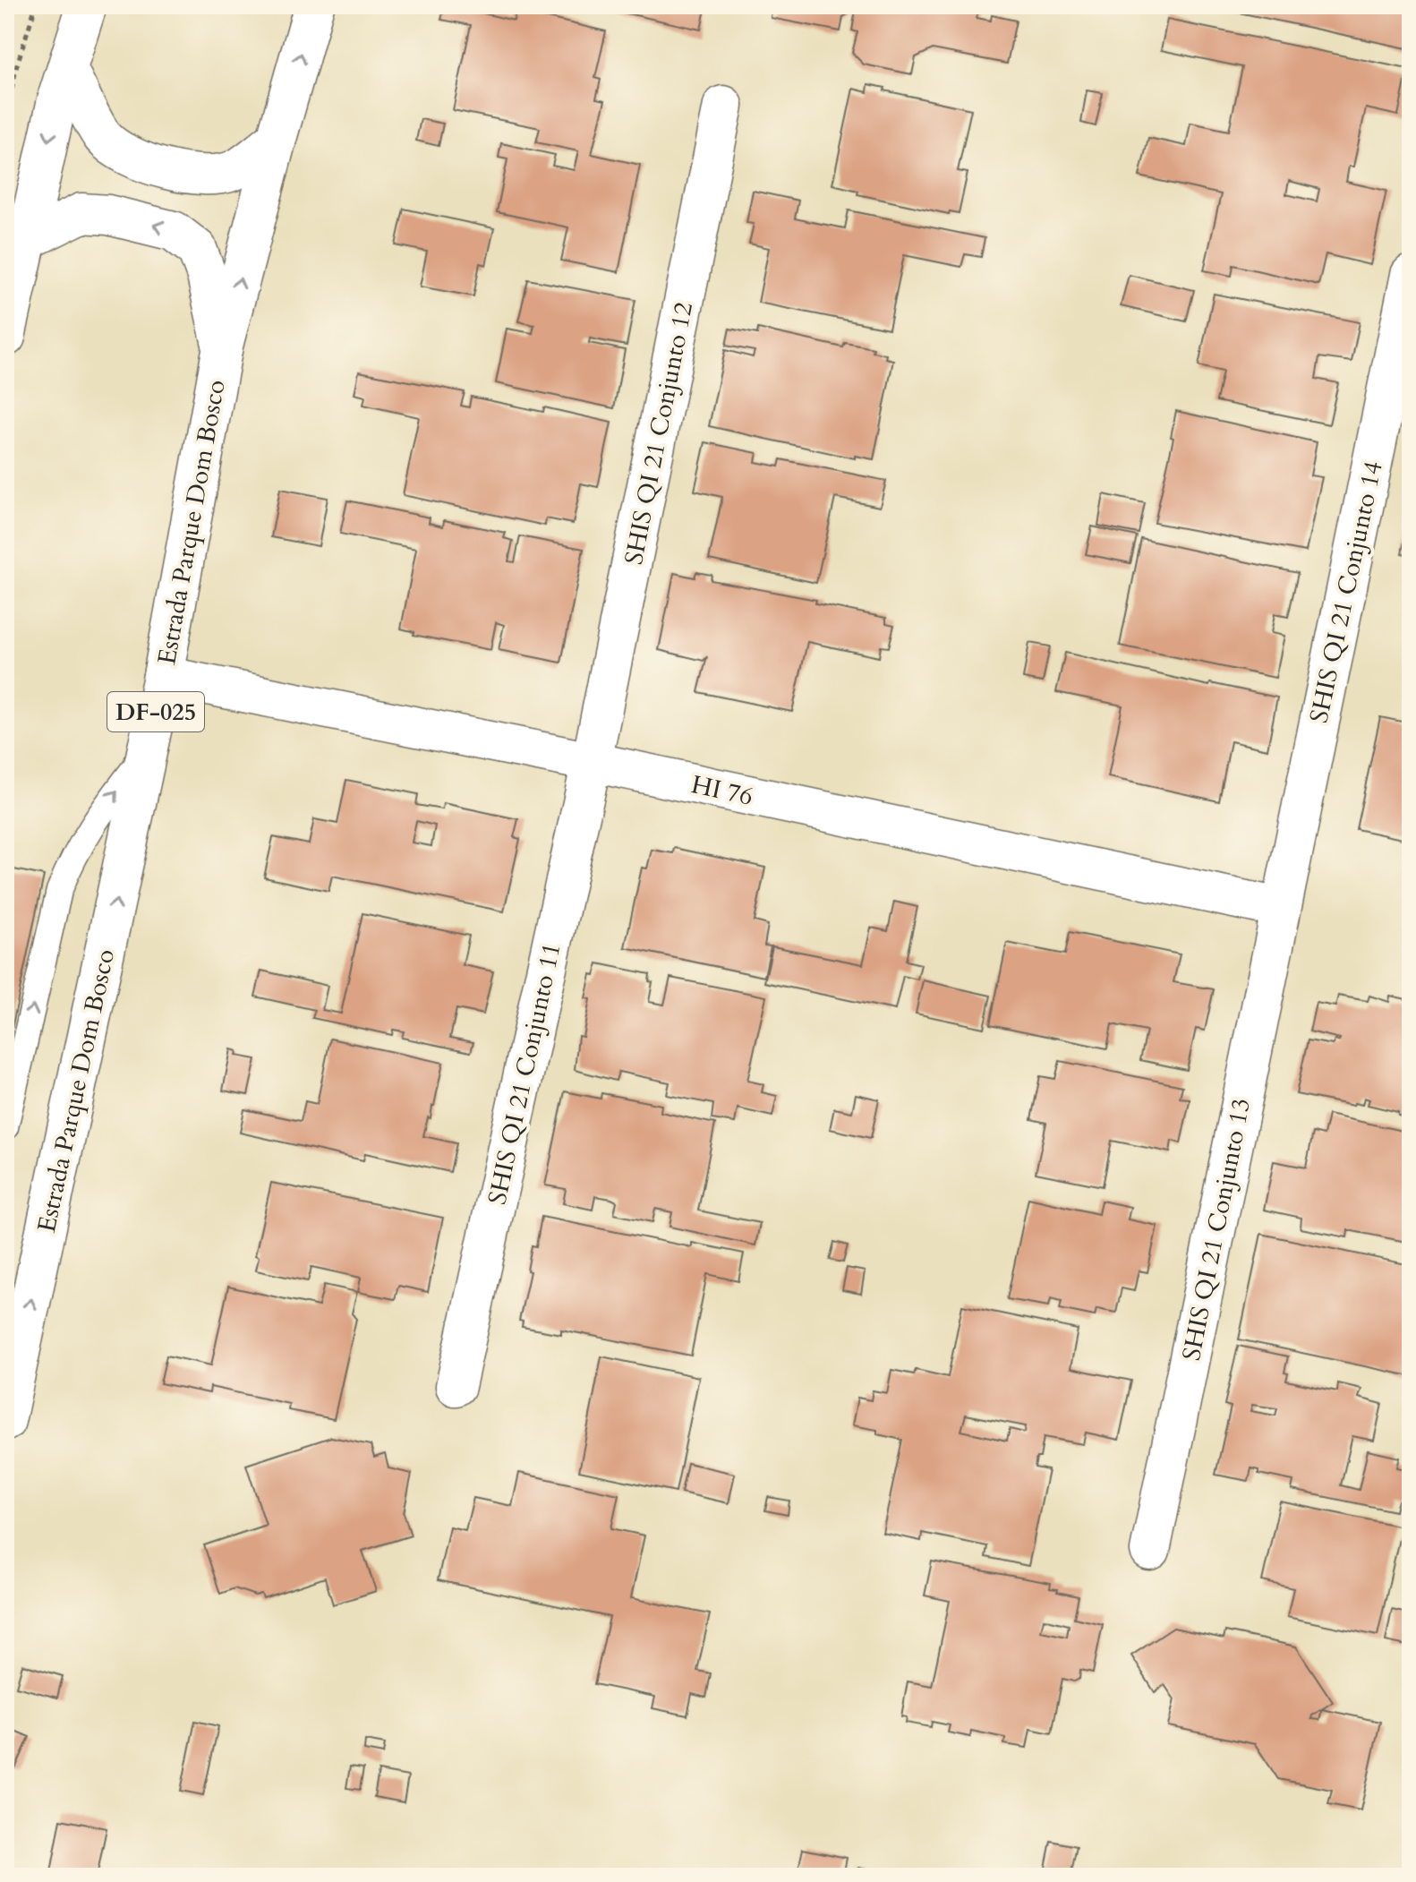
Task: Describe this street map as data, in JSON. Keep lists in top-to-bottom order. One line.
{"streets":{"street":["SHIS QI 21 Conjunto 12","Estrada Parque Dom Bosco","SHIS QI 21 Conjunto 14","DF-025","HI 76","SHIS QI 21 Conjunto 11","SHIS QI 21 Conjunto 13"]},"crossings":[["SHIS QI 21 Conjunto 12","HI 76"],["SHIS QI 21 Conjunto 12","SHIS QI 21 Conjunto 11"],["Estrada Parque Dom Bosco","HI 76"],["SHIS QI 21 Conjunto 14","HI 76"],["SHIS QI 21 Conjunto 14","SHIS QI 21 Conjunto 13"],["HI 76","SHIS QI 21 Conjunto 11"],["HI 76","SHIS QI 21 Conjunto 13"]],"one_way":["Estrada Parque Dom Bosco"]}
